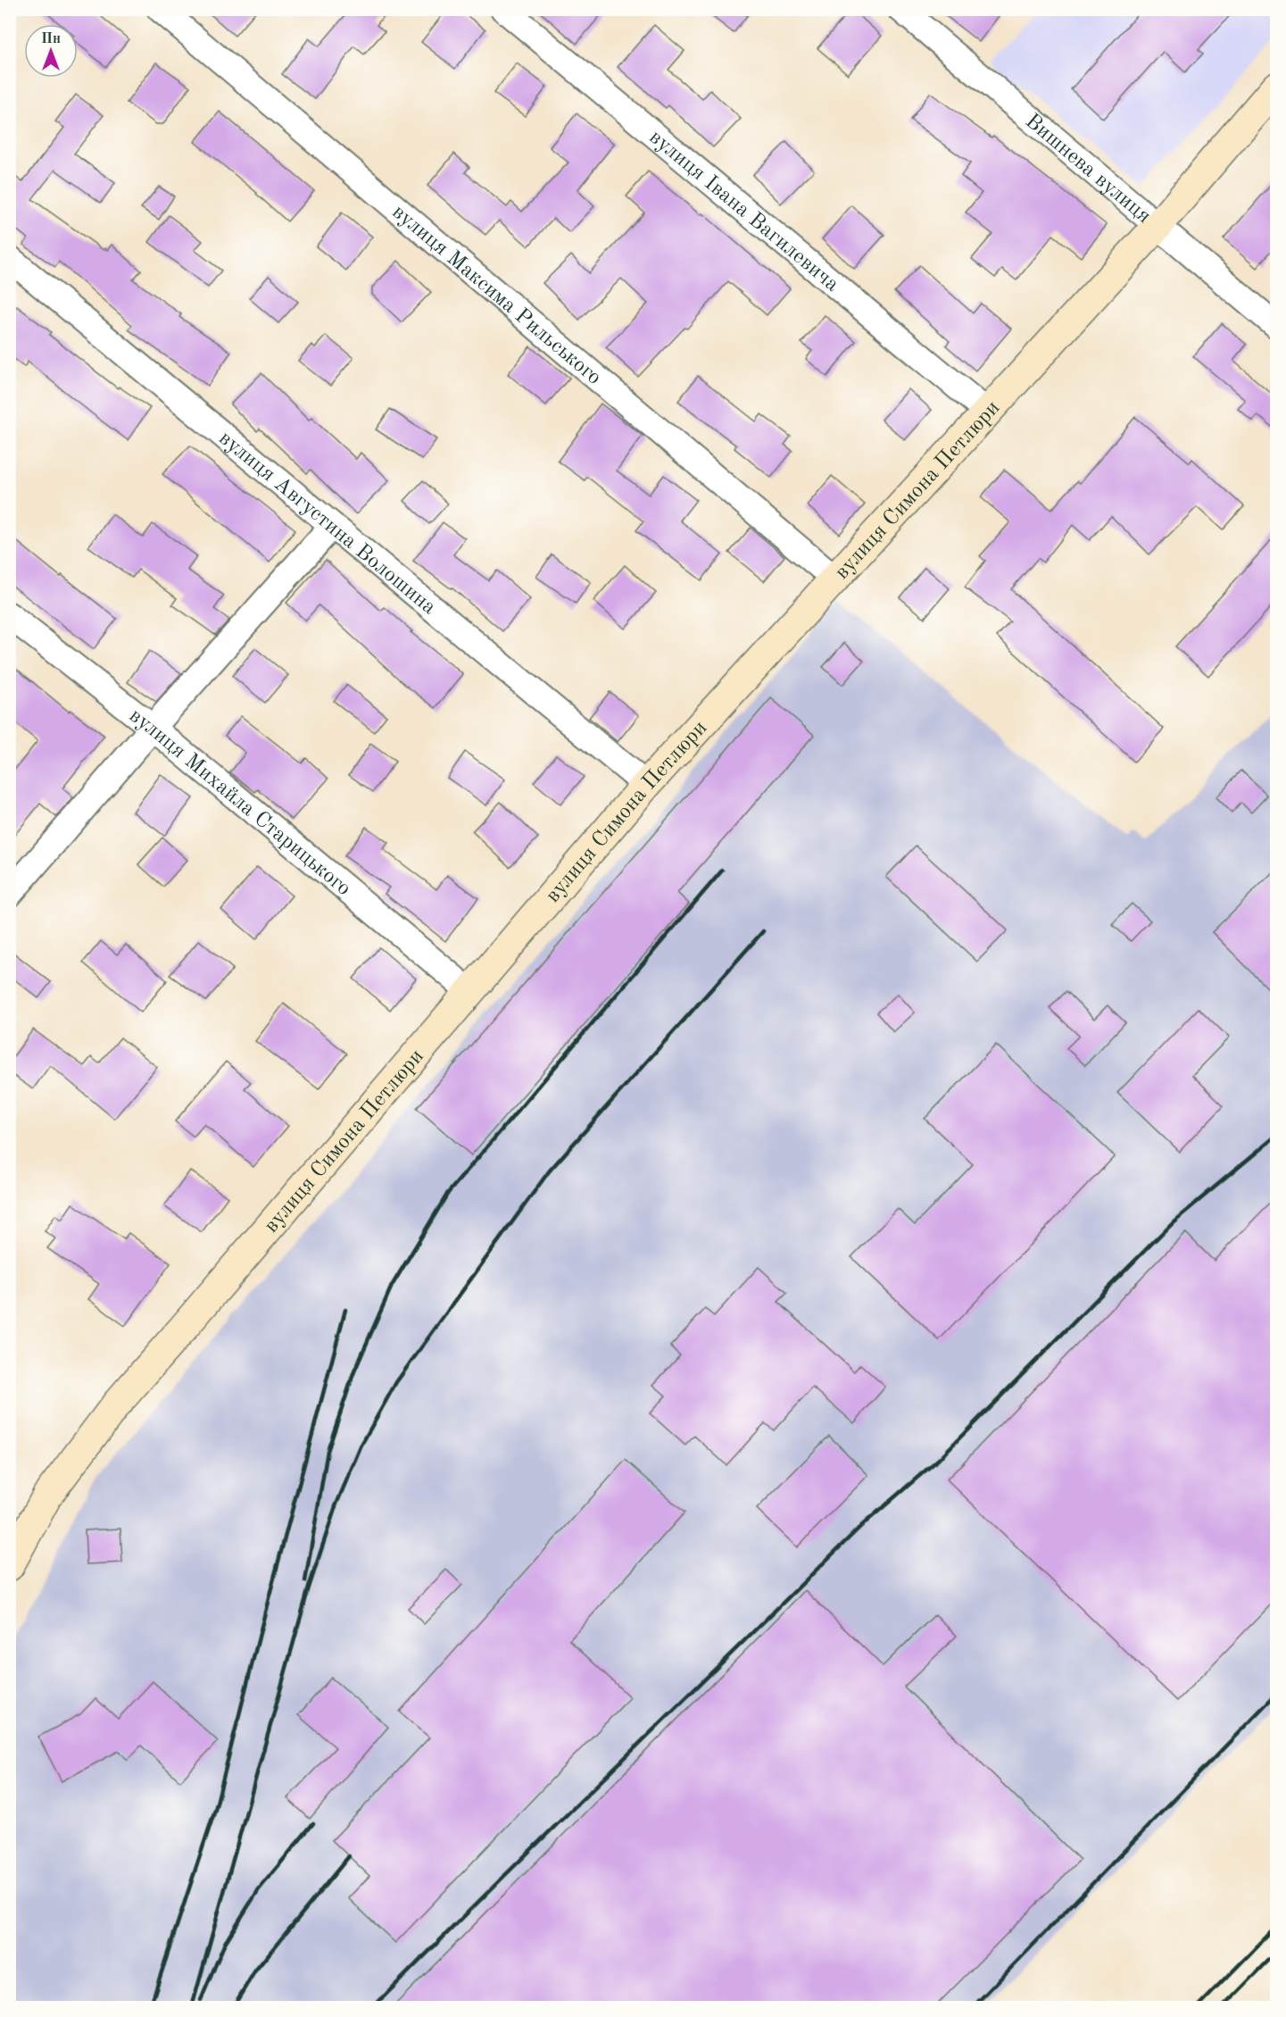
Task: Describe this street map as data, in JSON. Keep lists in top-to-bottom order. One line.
{"streets":{"main road":["вулиця Симона Петлюри"],"street":["Вишнева вулиця","вулиця Івана Вагилевича","вулиця Максима Рильського","вулиця Августина Волошина","вулиця Михайла Старицького"]},"crossings":[["Вишнева вулиця","вулиця Симона Петлюри"],["вулиця Івана Вагилевича","вулиця Симона Петлюри"],["вулиця Максима Рильського","вулиця Симона Петлюри"],["вулиця Симона Петлюри","вулиця Августина Волошина"],["вулиця Симона Петлюри","вулиця Михайла Старицького"]],"north":"top"}
